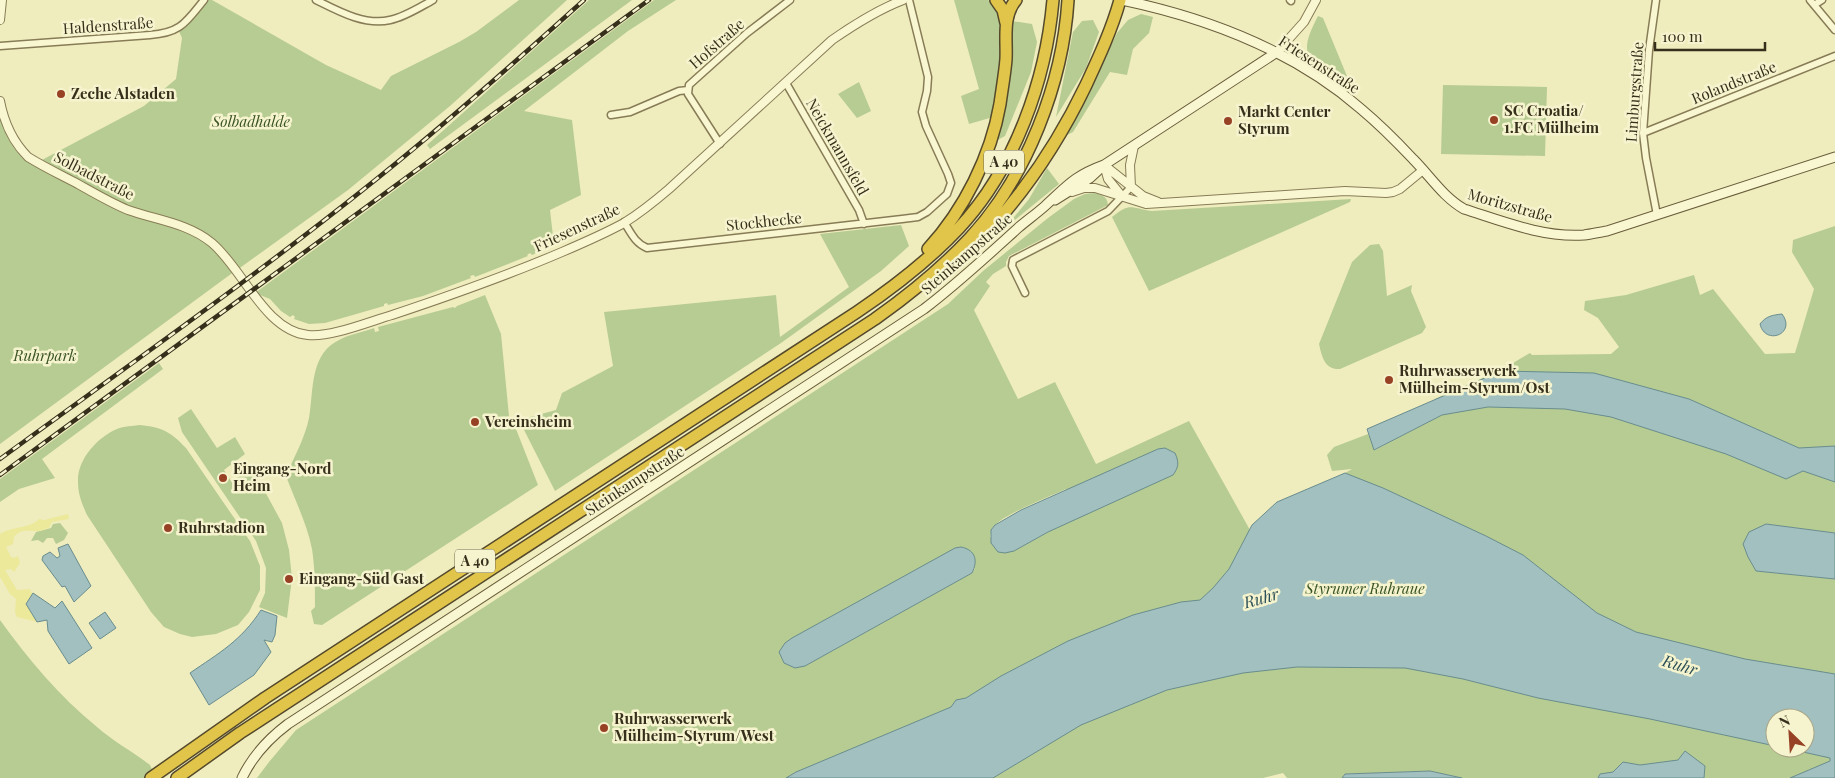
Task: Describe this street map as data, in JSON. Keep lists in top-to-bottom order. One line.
{"streets":{"highway":["A 40"],"main road":["Friesenstraße","Moritzstraße","Steinkampstraße"],"street":["Haldenstraße","Hofstraße","Rolandstraße","Limburgstraße","Neickmannsfeld","Solbadstraße","Stockhecke"]},"crossings":[["Hofstraße","Friesenstraße"],["Friesenstraße","Neickmannsfeld"],["Friesenstraße","Solbadstraße"],["Friesenstraße","Moritzstraße"],["Friesenstraße","Stockhecke"],["Friesenstraße","Steinkampstraße"],["Rolandstraße","Limburgstraße"],["Limburgstraße","Moritzstraße"],["Neickmannsfeld","Stockhecke"]],"water":["Ruhr"],"parks":["Solbadhalde","Ruhrpark","Styrumer Ruhraue"],"places":["Zeche Alstaden","SC Croatia/ 1.FC Mülheim","Markt Center Styrum","Ruhrwasserwerk Mülheim-Styrum/Ost","Vereinsheim","Eingang-Nord Heim","Ruhrstadion","Eingang-Süd Gast","Ruhrwasserwerk Mülheim-Styrum/West"],"scale_bar":"100 m","north":"top left"}
